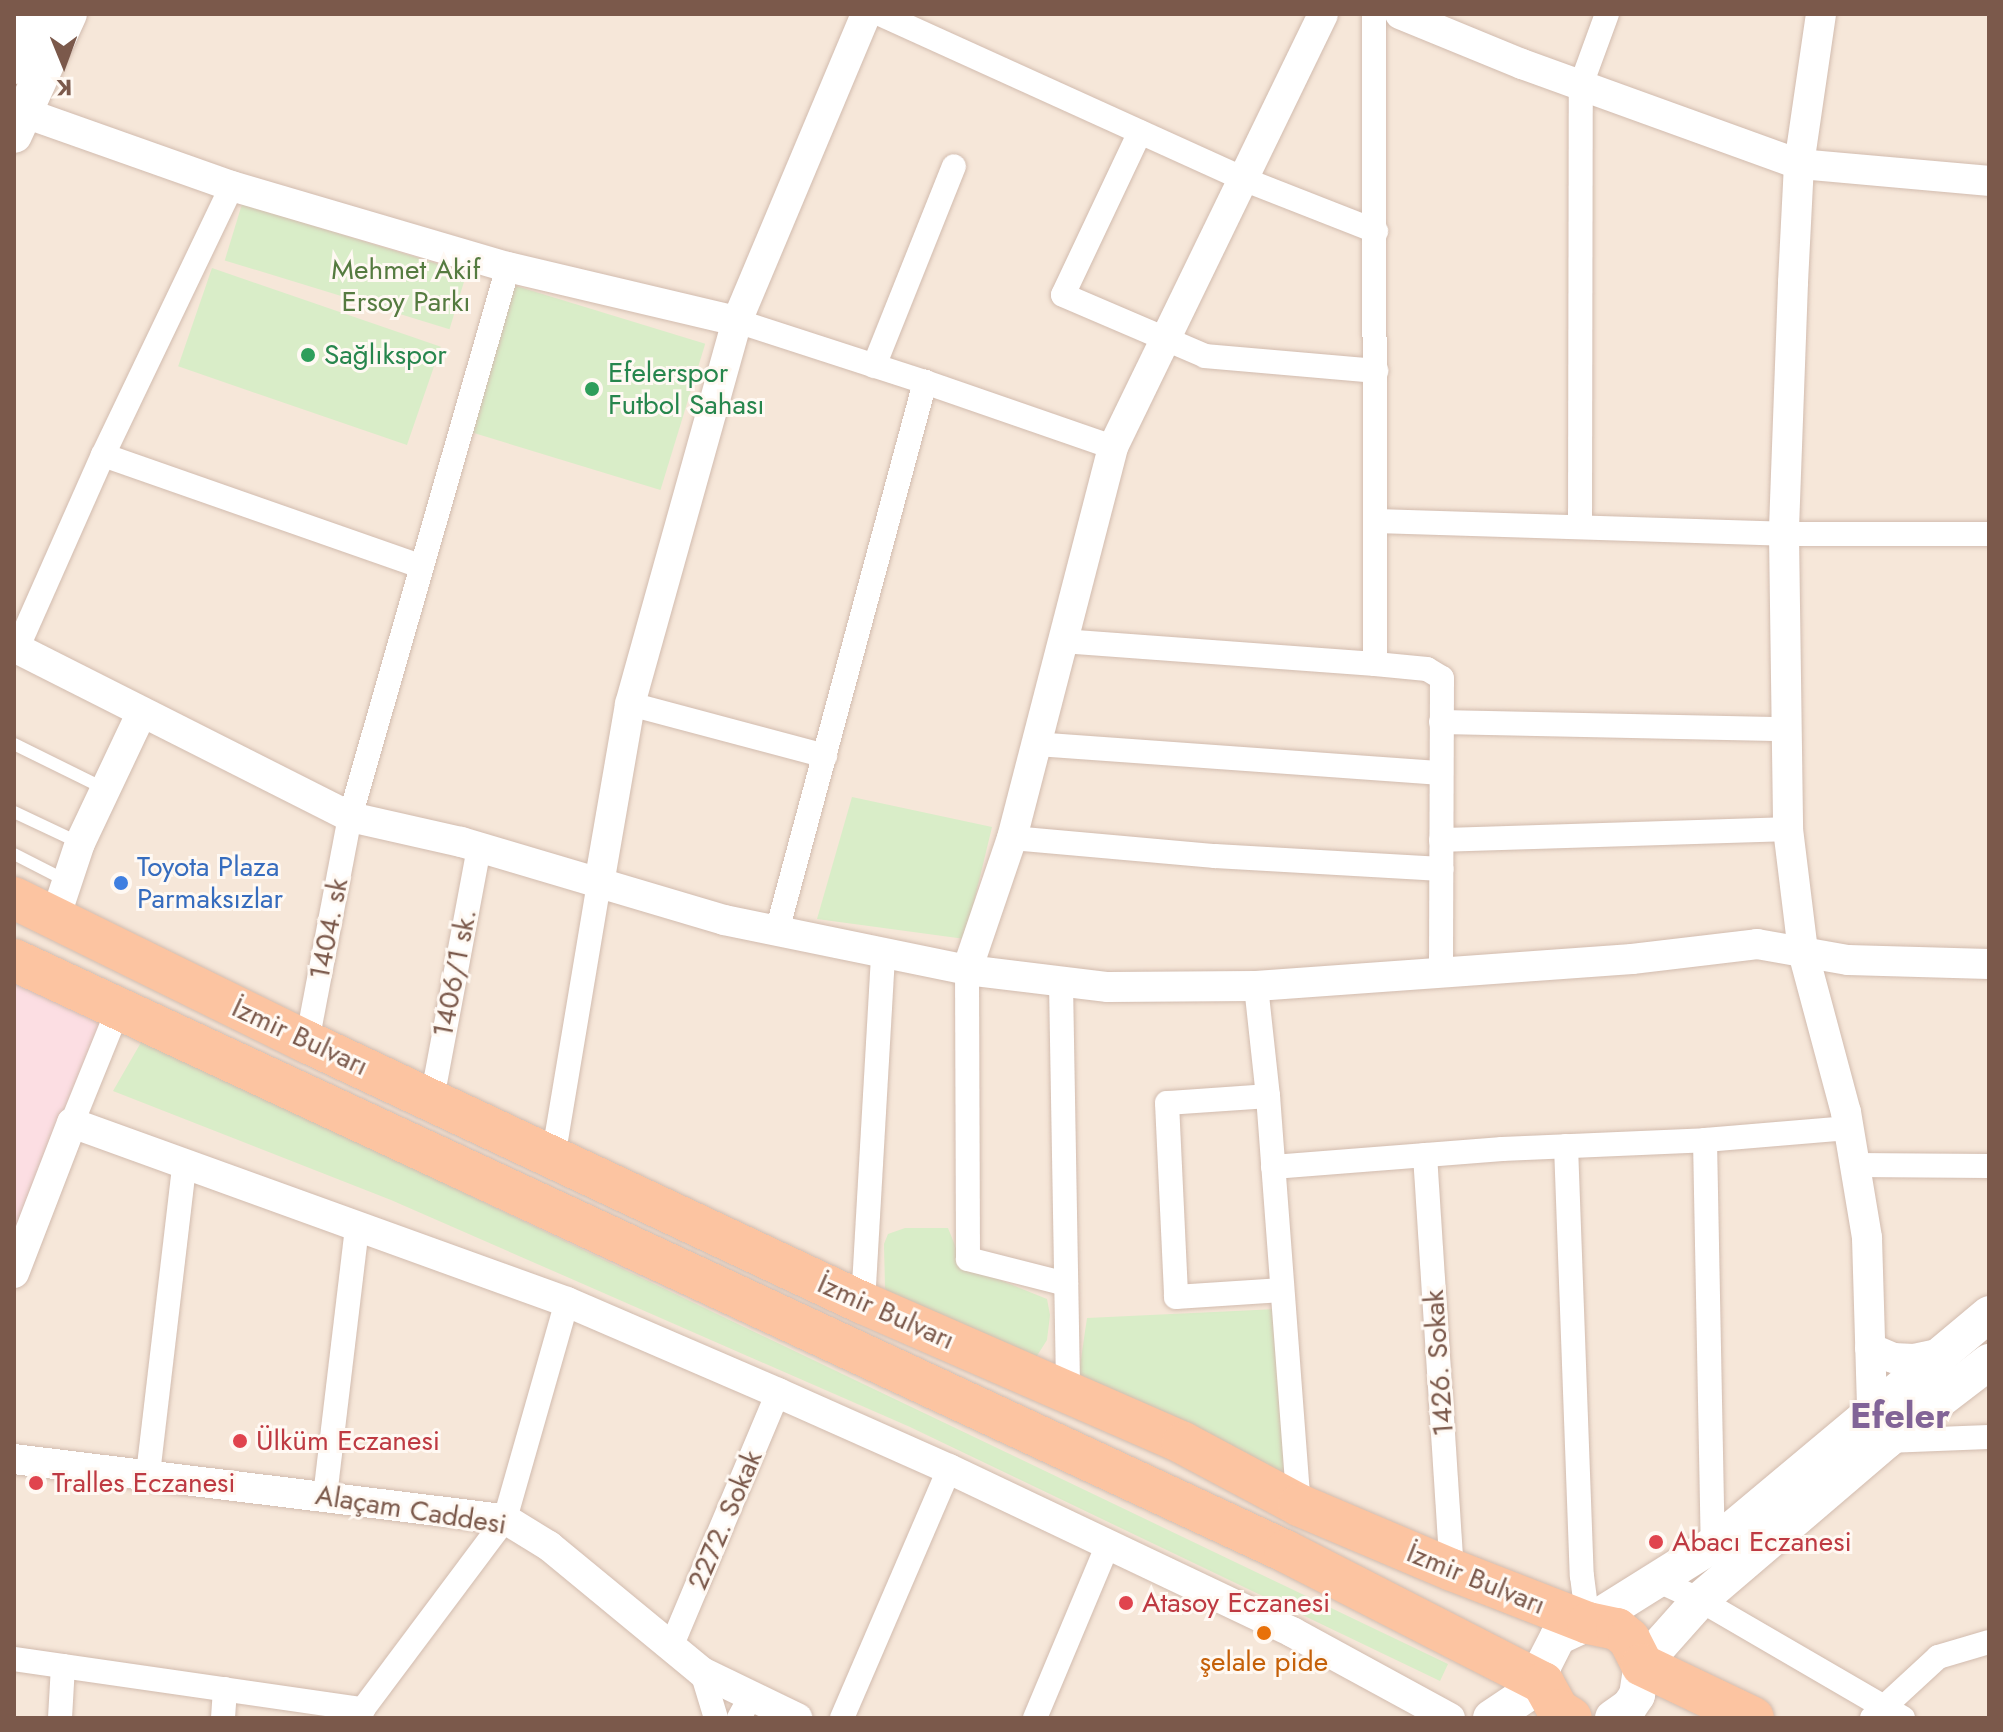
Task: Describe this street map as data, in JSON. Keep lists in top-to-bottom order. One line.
{"streets":{"highway":["İzmir Bulvarı"],"street":["1404. sk","1406/1 sk.","1426. Sokak","Alaçam Caddesi","2272. Sokak"]},"crossings":[["1404. sk","İzmir Bulvarı"],["1406/1 sk.","İzmir Bulvarı"],["İzmir Bulvarı","1426. Sokak"],["Alaçam Caddesi","2272. Sokak"]],"districts":["Efeler"],"parks":["Mehmet Akif Ersoy Parkı"],"places":["Sağlıkspor","Efelerspor Futbol Sahası","Toyota Plaza Parmaksızlar","Ülküm Eczanesi","Tralles Eczanesi","Abacı Eczanesi","Atasoy Eczanesi","şelale pide"],"north":"bottom"}
